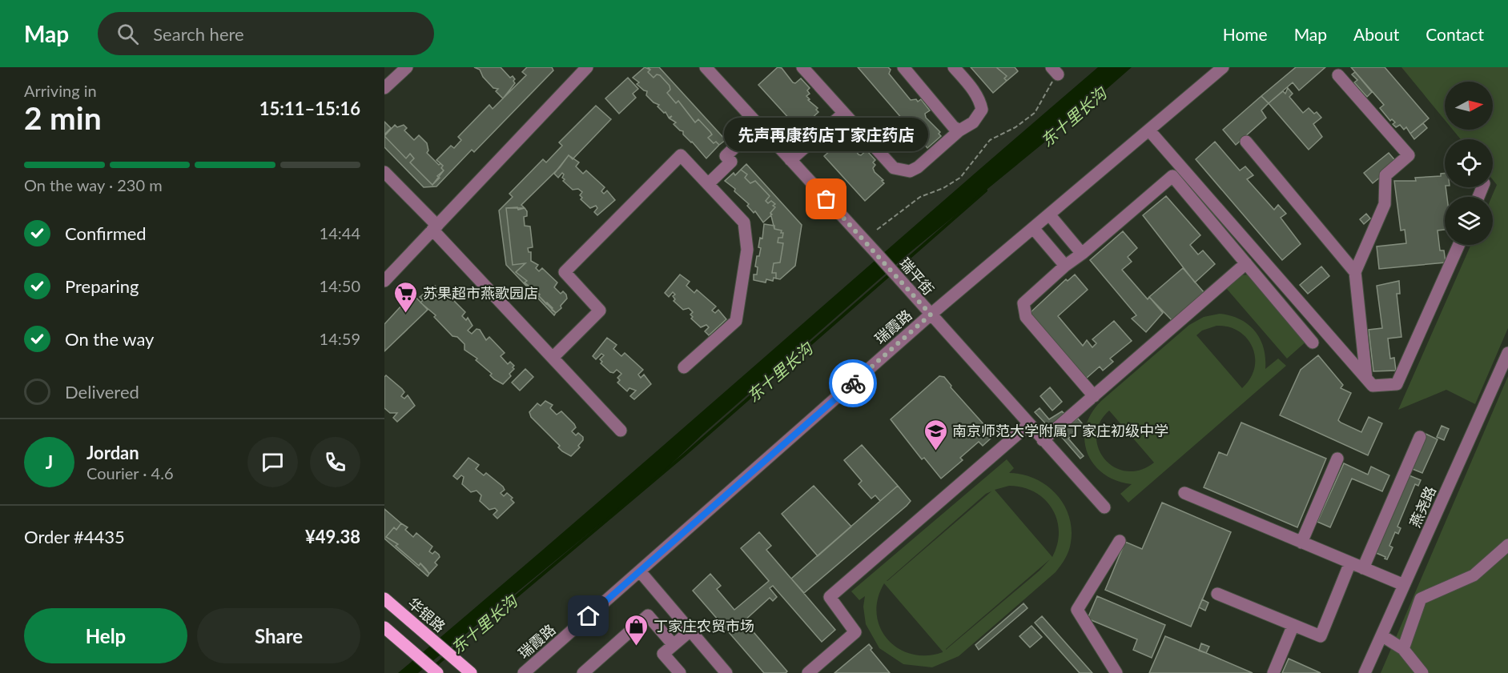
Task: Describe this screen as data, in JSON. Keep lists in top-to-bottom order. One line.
{"streets":{"main road":["华银路"],"street":["瑞平街","瑞霞路","燕尧路"]},"crossings":[["瑞平街","瑞霞路"]],"water":["东十里长沟"],"places":{"other":["先声再康药店丁家庄药店"],"supermarket":["苏果超市燕歌园店"],"school or university":["南京师范大学附属丁家庄初级中学"],"shop":["丁家庄农贸市场"]},"north":"right","page":{"header":"Map","search":"Search here","nav":["Home","Map","About","Contact"],"heading":["2 min","Arriving in","15:11–15:16"],"panel":["Jordan","Courier · 4.6","Order #4435","¥49.38"],"bubble":"先声再康药店丁家庄药店","bar":"On the way · 230 m","list":[["Confirmed","14:44"],["Preparing","14:50"],["On the way","14:59"],"Delivered"],"round":"J","buttons":["Help","Share"]}}
